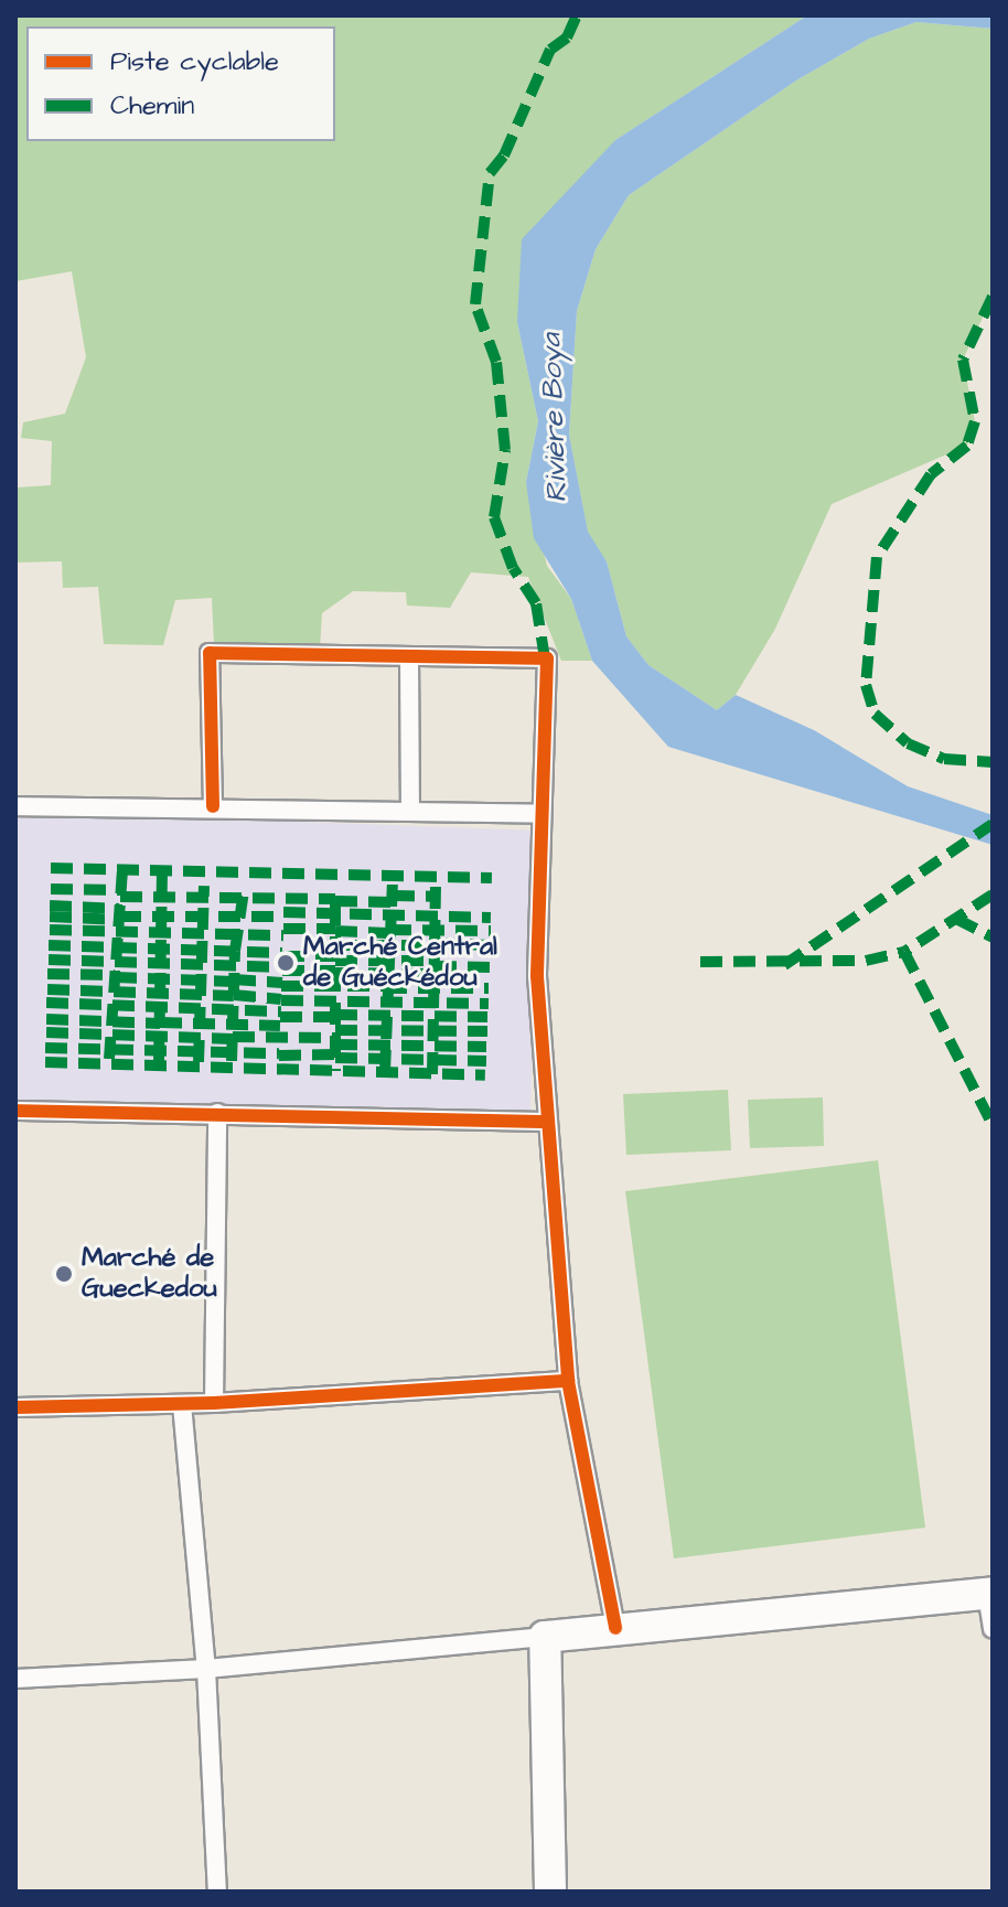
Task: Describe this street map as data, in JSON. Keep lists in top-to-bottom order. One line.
{"water":["Rivière Boya"],"places":["Marché Central de Guéckédou","Marché de Gueckedou"],"legend":["Piste cyclable","Chemin"]}
